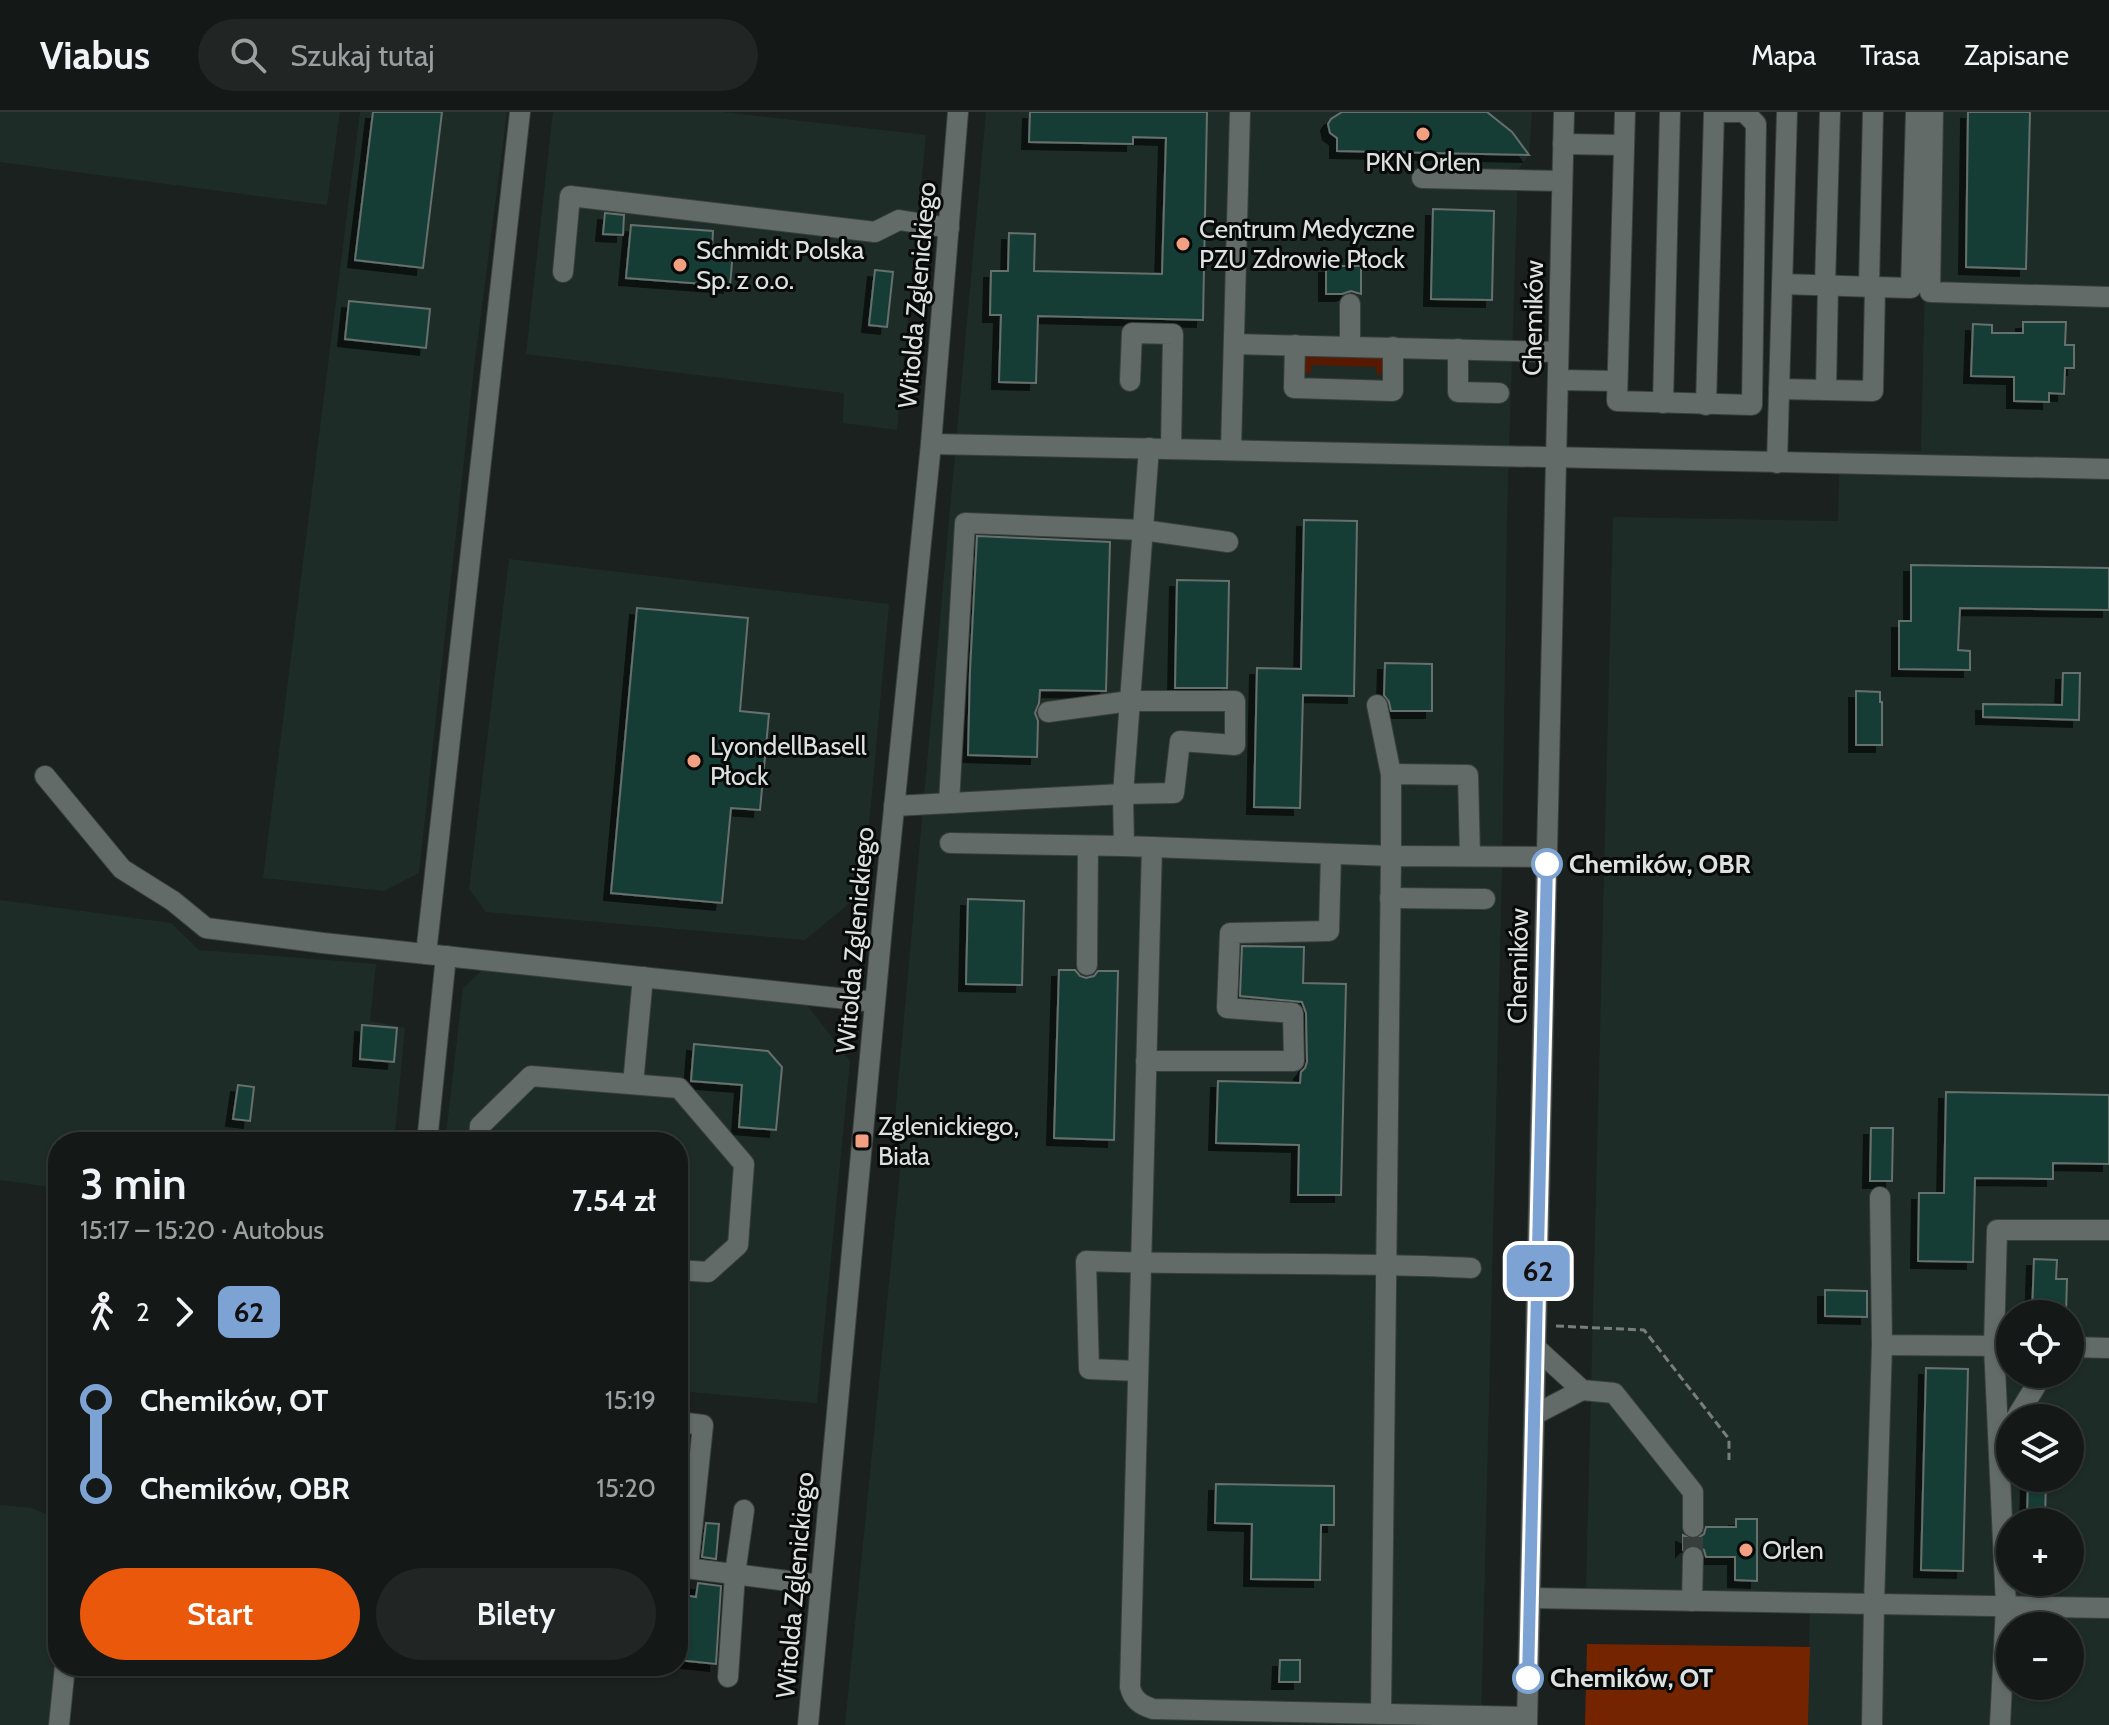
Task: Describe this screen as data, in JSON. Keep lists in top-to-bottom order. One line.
{"streets":{"street":["Witolda Zglenickiego","Chemików"]},"places":{"other":["PKN Orlen","Centrum Medyczne PZU Zdrowie Płock","Schmidt Polska Sp. z o.o.","LyondellBasell Płock","Chemików, OBR","Orlen","Chemików, OT"],"transit":["Zglenickiego, Biała"]},"lines":["bus line 62"],"page":{"header":"Viabus","search":"Szukaj tutaj","nav":["Mapa","Trasa","Zapisane"],"on_map":"62","heading":["3 min","15:17 – 15:20 · Autobus","7.54 zł"],"legs":["2","62"],"map_buttons":["+","−"],"list":[{"name":"Chemików, OT","value":"15:19"},{"name":"Chemików, OBR","value":"15:20"}],"buttons":["Start","Bilety"]}}
